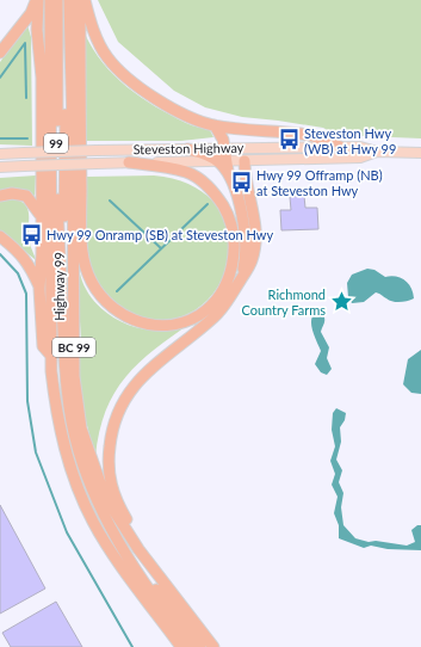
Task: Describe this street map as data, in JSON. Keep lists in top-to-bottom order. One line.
{"streets":{"highway":["99","Highway 99","BC 99"],"main road":["Steveston Highway"]},"crossings":[["99","Highway 99"]],"places":{"bus stop":["Steveston Hwy (WB) at Hwy 99","Hwy 99 Offramp (NB) at Steveston Hwy","Hwy 99 Onramp (SB) at Steveston Hwy"],"place":["Richmond Country Farms"]}}
